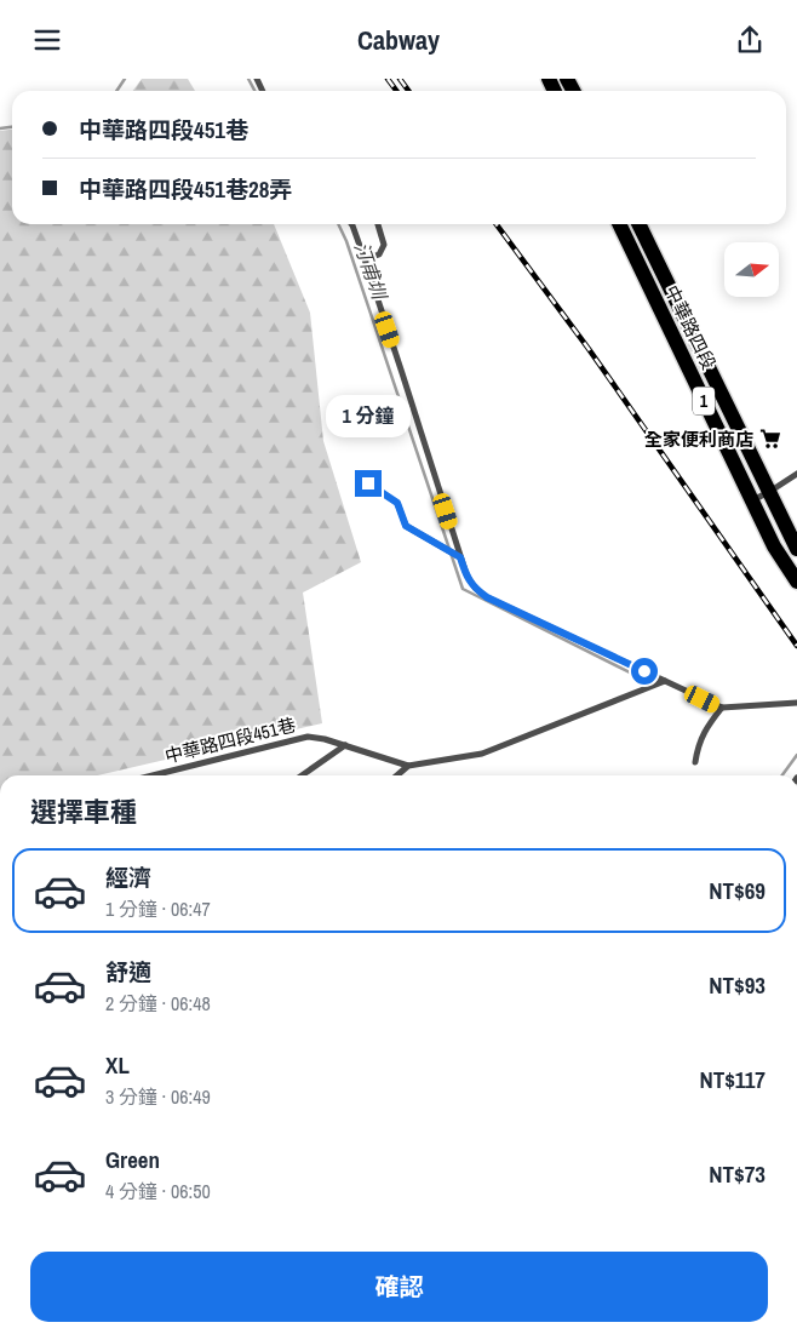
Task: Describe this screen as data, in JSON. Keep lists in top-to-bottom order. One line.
{"streets":{"main road":["中華路四段","1"],"lane":["中華路四段451巷"]},"water":["汀甫圳"],"places":{"supermarket":["全家便利商店"]},"north":"right","page":{"header":"Cabway","banner":["中華路四段451巷","中華路四段451巷28弄"],"bubble":"1 分鐘","heading":"選擇車種","list":[{"name":"經濟","note":"1 分鐘 · 06:47","value":"NT$69"},{"name":"舒適","note":"2 分鐘 · 06:48","value":"NT$93"},{"name":"XL","note":"3 分鐘 · 06:49","value":"NT$117"},{"name":"Green","note":"4 分鐘 · 06:50","value":"NT$73"}],"buttons":"確認"}}
